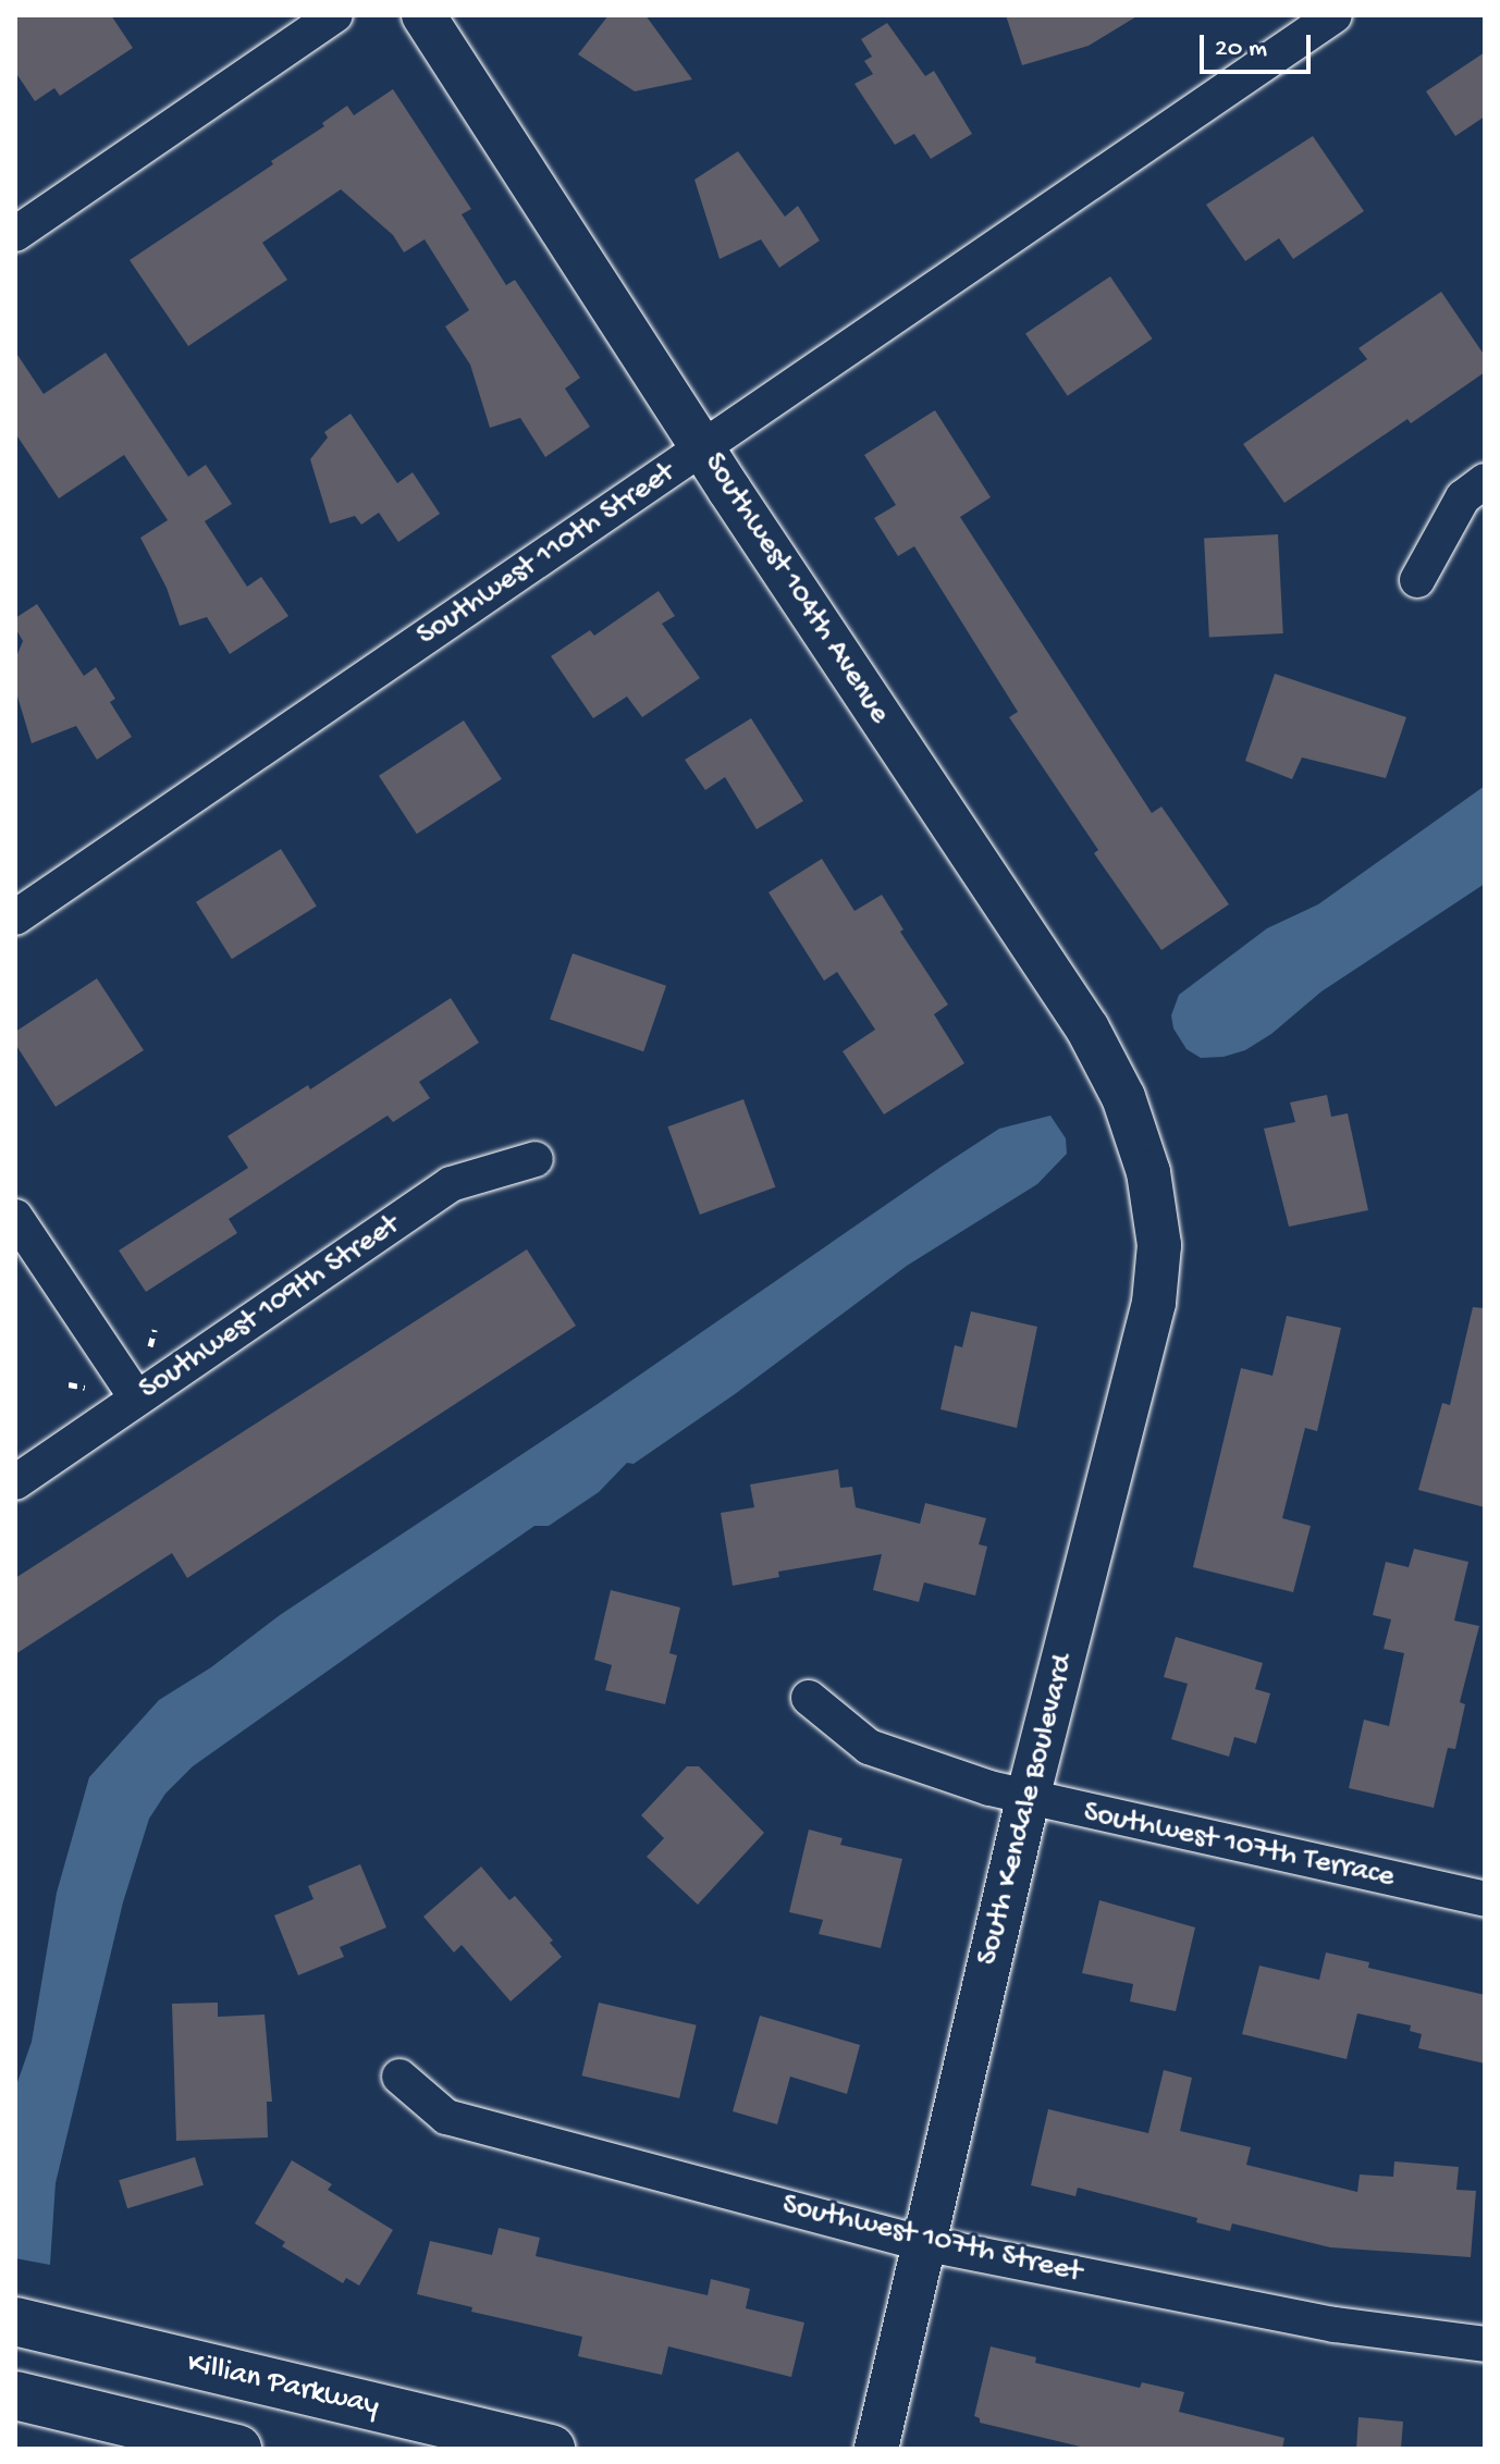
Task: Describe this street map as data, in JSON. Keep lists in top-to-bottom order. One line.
{"streets":{"main road":["Killian Parkway"],"street":["Southwest 110th Street","Southwest 104th Avenue","Southwest 109th Street","South Kendale Boulevard","Southwest 107th Terrace","Southwest 107th Street"]},"crossings":[["Southwest 110th Street","Southwest 104th Avenue"],["Southwest 104th Avenue","South Kendale Boulevard"],["South Kendale Boulevard","Southwest 107th Terrace"],["South Kendale Boulevard","Southwest 107th Street"]],"scale_bar":"20 m"}
